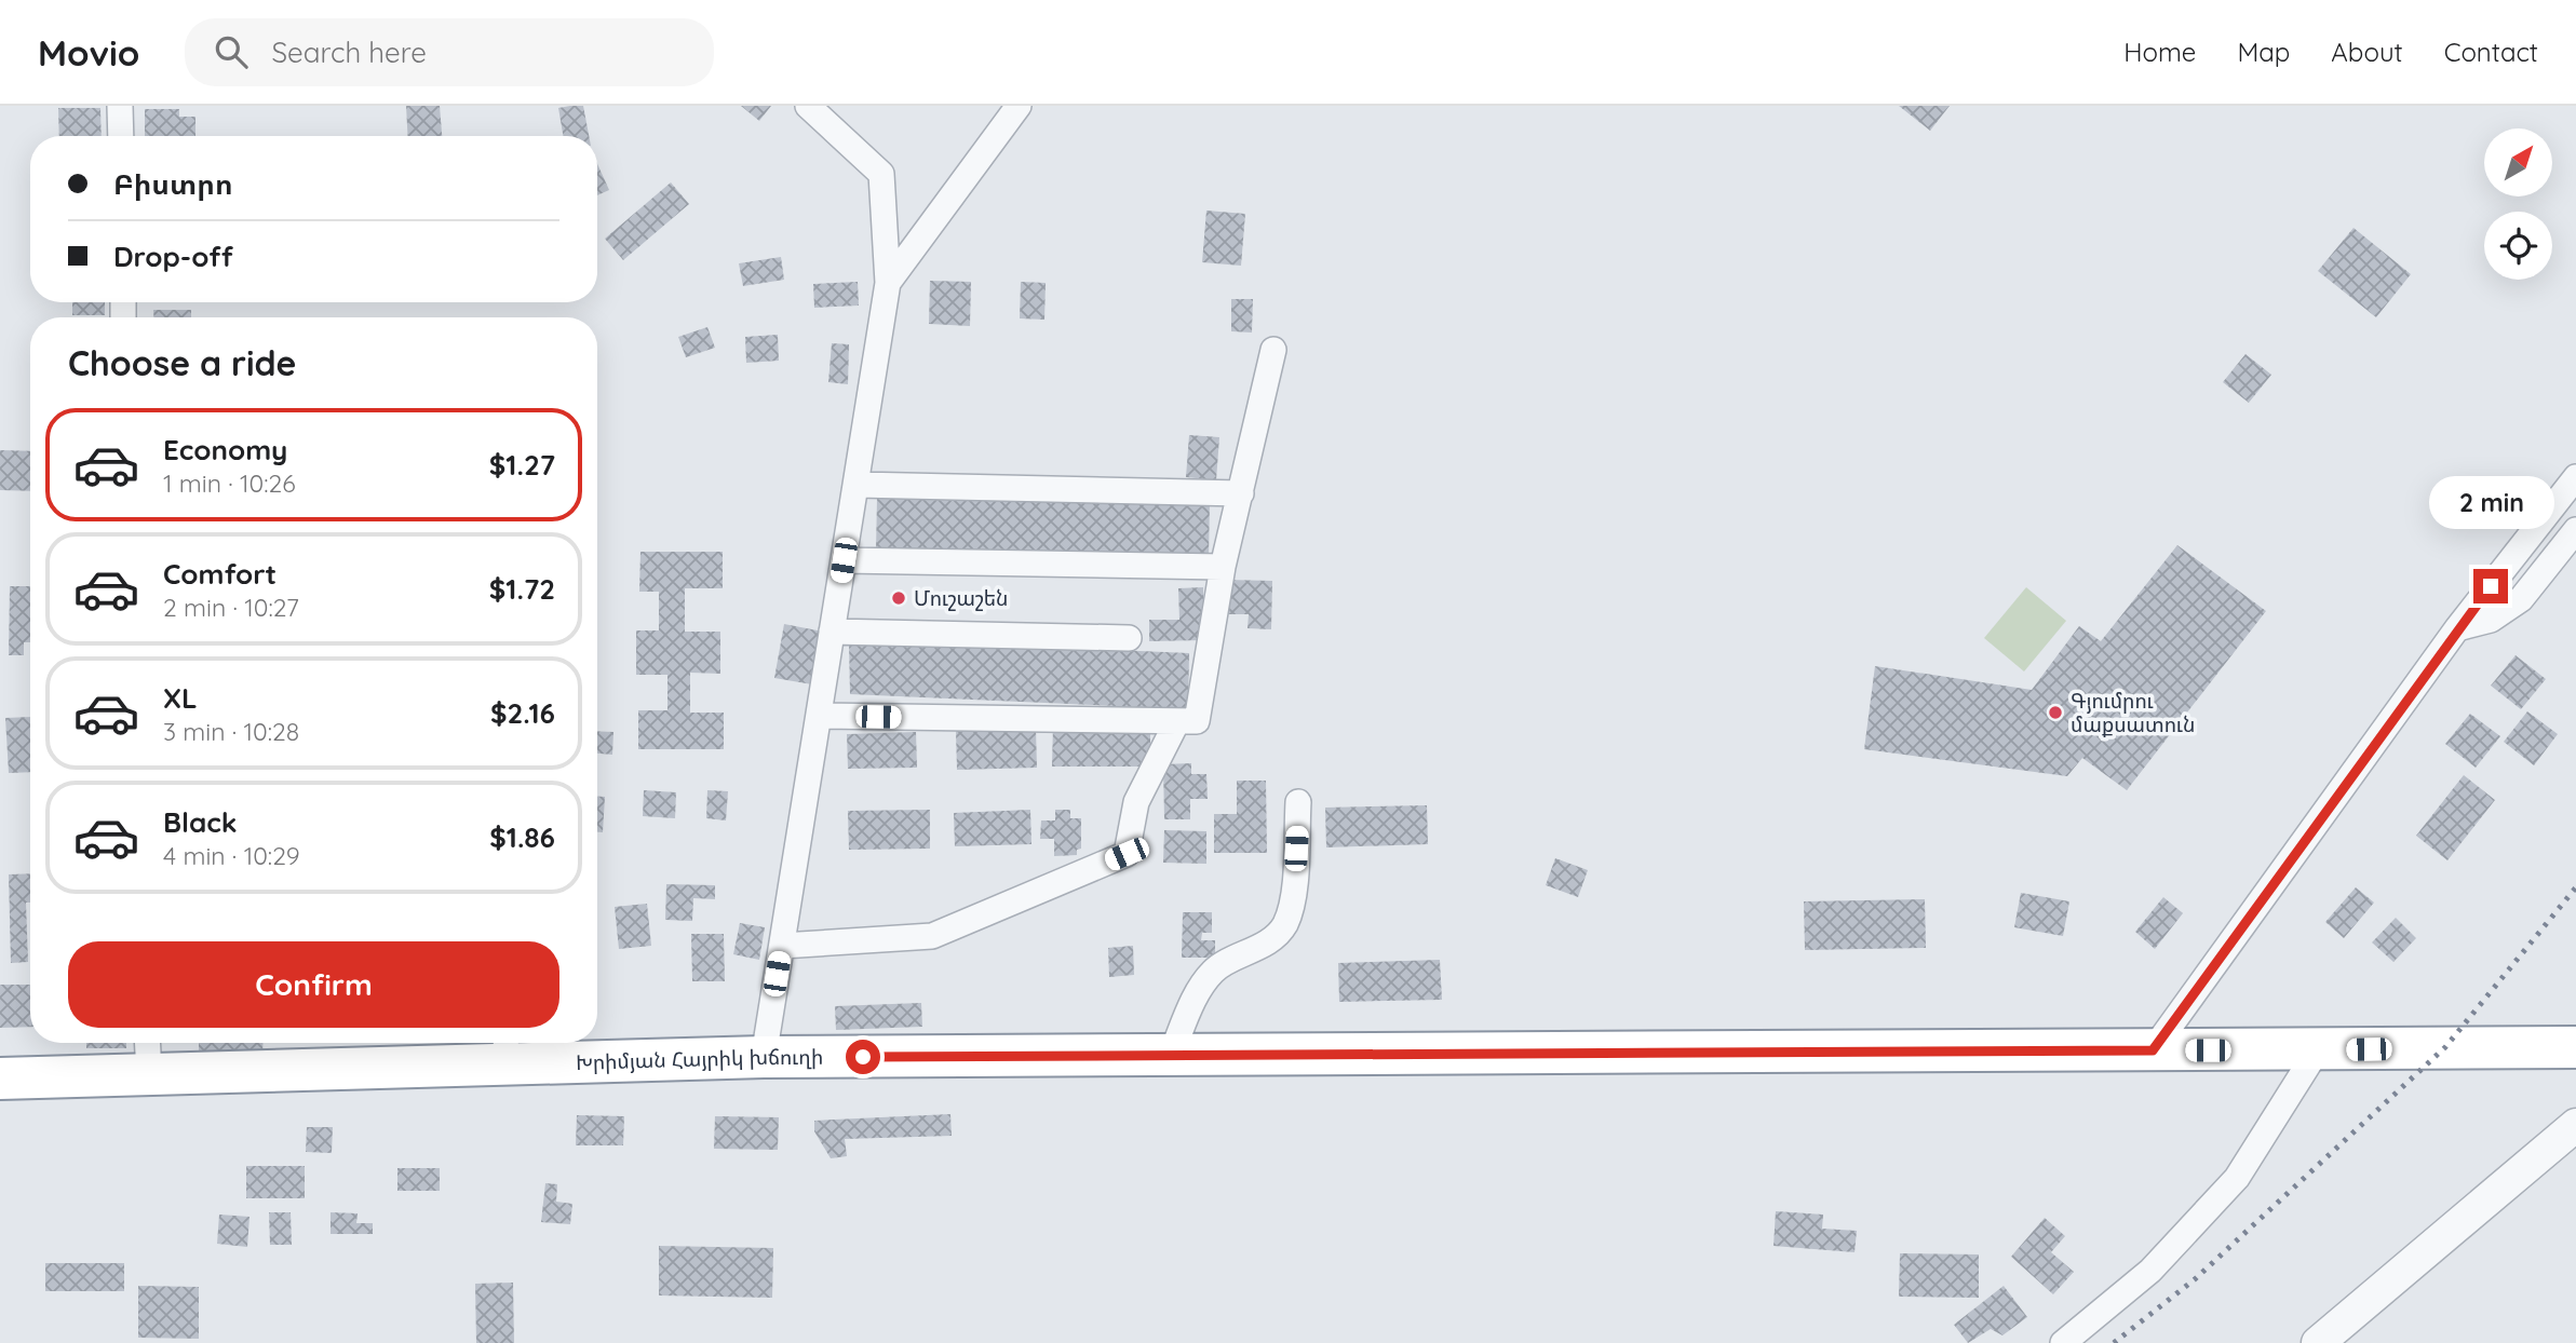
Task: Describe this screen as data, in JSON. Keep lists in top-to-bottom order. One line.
{"streets":{"highway":["Խրիմյան Հայրիկ խճուղի"]},"places":["Մուշաշեն","Գյումրու մաքսատուն"],"north":"top right","page":{"header":"Movio","search":"Search here","nav":["Home","Map","About","Contact"],"banner":["Բիստրո","Drop-off"],"heading":"Choose a ride","list":[{"name":"Economy","note":"1 min · 10:26","value":"$1.27"},{"name":"Comfort","note":"2 min · 10:27","value":"$1.72"},{"name":"XL","note":"3 min · 10:28","value":"$2.16"},{"name":"Black","note":"4 min · 10:29","value":"$1.86"}],"bubble":"2 min","buttons":"Confirm"}}
